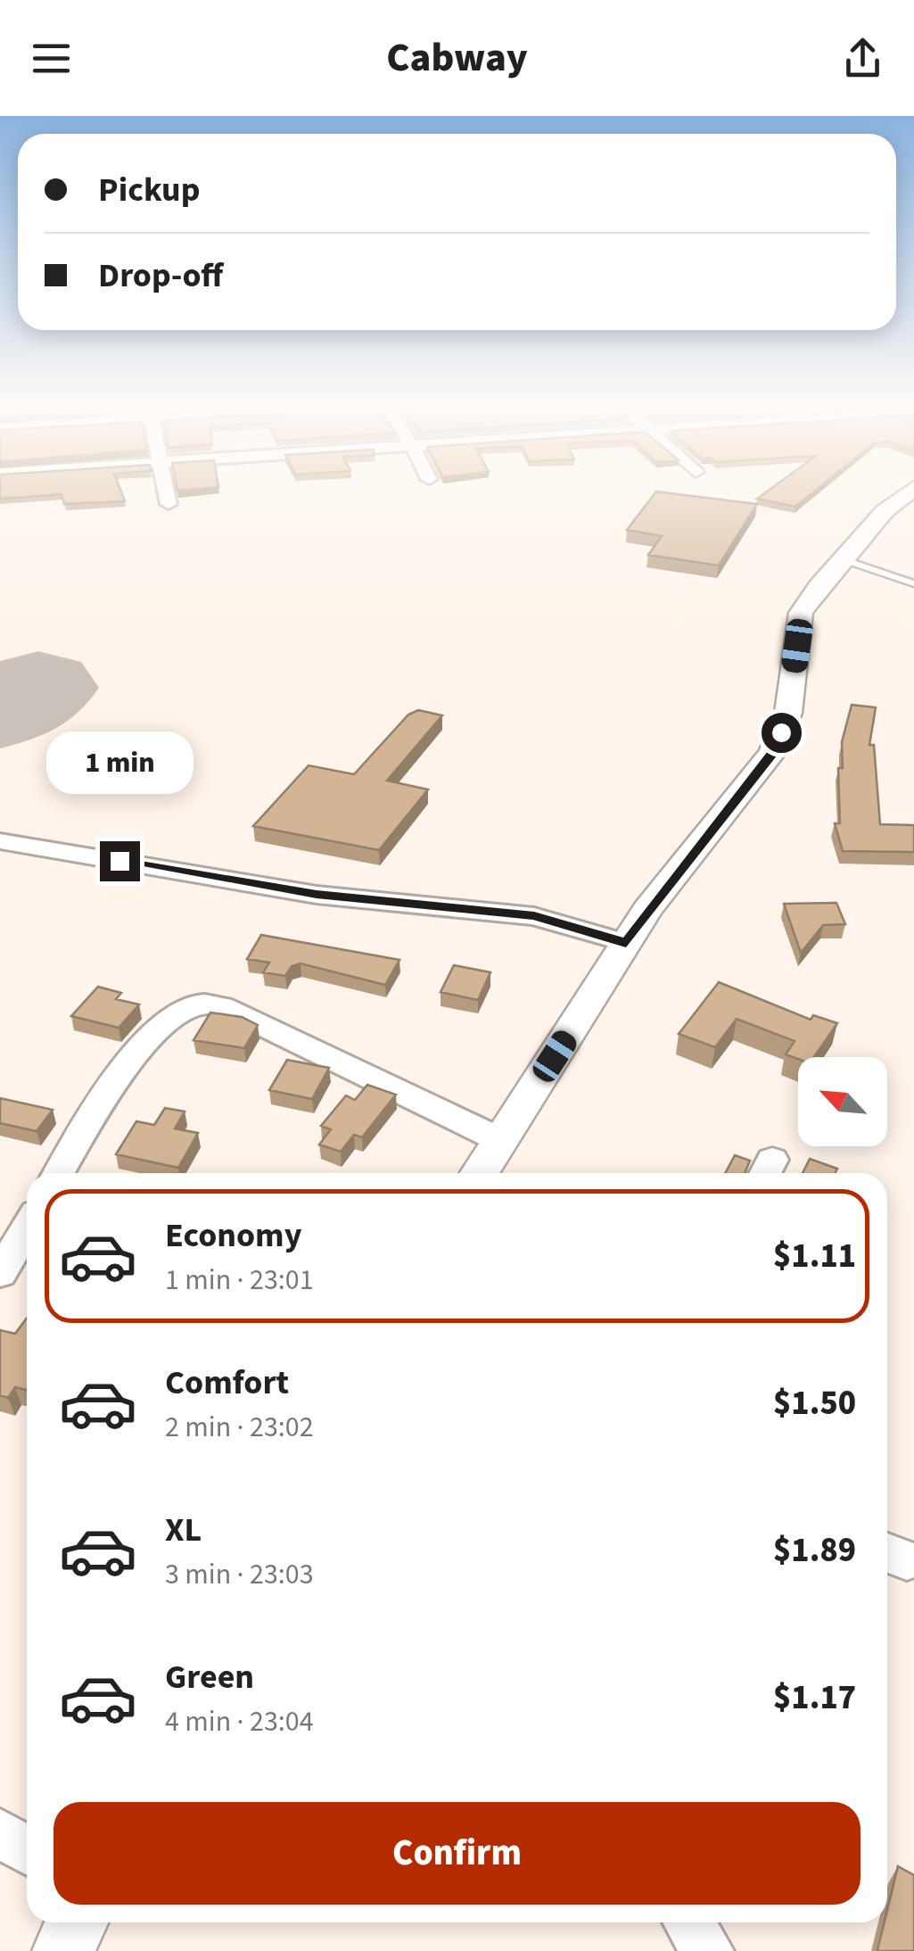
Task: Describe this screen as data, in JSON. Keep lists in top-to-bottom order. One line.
{"north":"top left","page":{"header":"Cabway","banner":["Pickup","Drop-off"],"bubble":"1 min","list":[{"name":"Economy","note":"1 min · 23:01","value":"$1.11"},{"name":"Comfort","note":"2 min · 23:02","value":"$1.50"},{"name":"XL","note":"3 min · 23:03","value":"$1.89"},{"name":"Green","note":"4 min · 23:04","value":"$1.17"}],"buttons":"Confirm"}}
